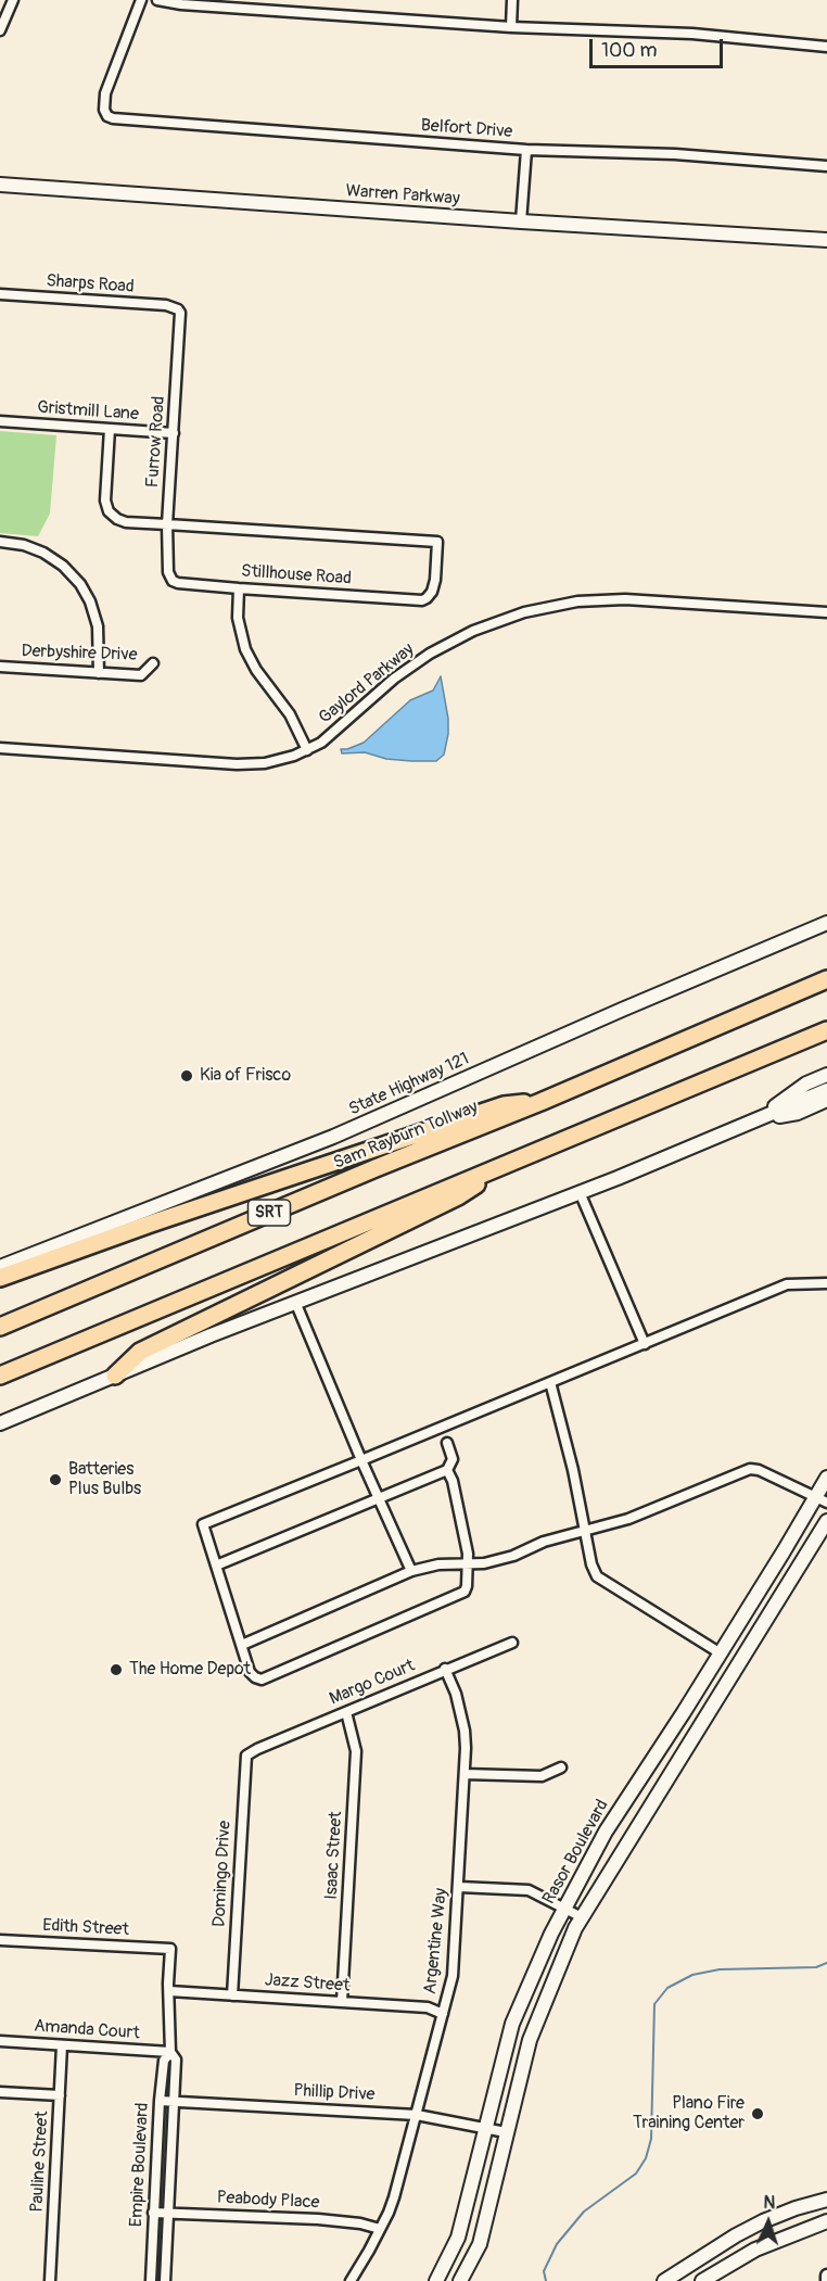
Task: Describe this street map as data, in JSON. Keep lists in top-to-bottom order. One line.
{"streets":{"highway":["Sam Rayburn Tollway","SRT"],"main road":["Warren Parkway","State Highway 121","Rasor Boulevard"],"street":["Belfort Drive","Sharps Road","Gristmill Lane","Furrow Road","Stillhouse Road","Derbyshire Drive","Gaylord Parkway","Margo Court","Isaac Street","Domingo Drive","Edith Street","Argentine Way","Jazz Street","Amanda Court","Phillip Drive","Pauline Street","Empire Boulevard","Peabody Place"]},"crossings":[["Sharps Road","Furrow Road"],["Gristmill Lane","Furrow Road"],["Furrow Road","Stillhouse Road"],["Margo Court","Isaac Street"],["Margo Court","Domingo Drive"],["Margo Court","Argentine Way"],["Rasor Boulevard","Phillip Drive"],["Isaac Street","Jazz Street"],["Domingo Drive","Jazz Street"],["Edith Street","Empire Boulevard"],["Argentine Way","Jazz Street"],["Argentine Way","Phillip Drive"],["Argentine Way","Peabody Place"],["Jazz Street","Empire Boulevard"],["Amanda Court","Pauline Street"],["Amanda Court","Empire Boulevard"],["Phillip Drive","Empire Boulevard"],["Empire Boulevard","Peabody Place"]],"places":["Kia of Frisco","Batteries Plus Bulbs","The Home Depot","Plano Fire Training Center"],"scale_bar":"100 m","north":"top"}
